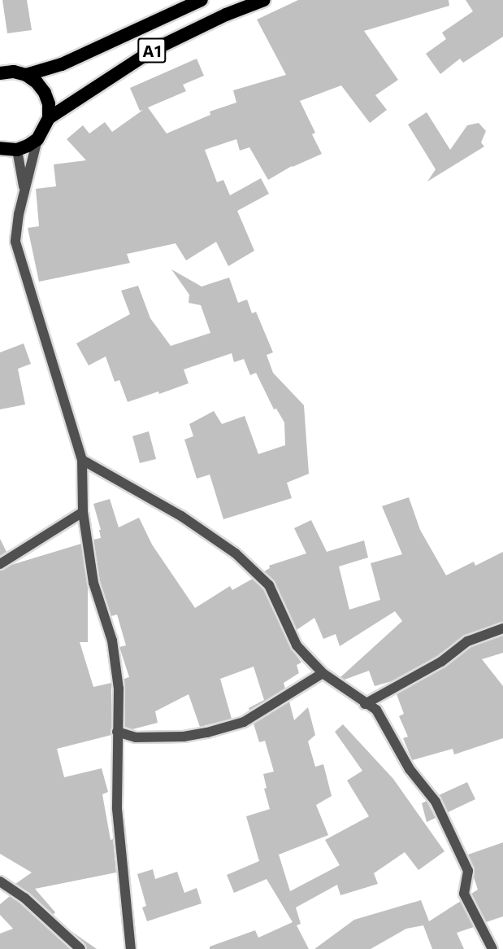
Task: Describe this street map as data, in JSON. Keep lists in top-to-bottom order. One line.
{"streets":{"highway":["A1"]}}
